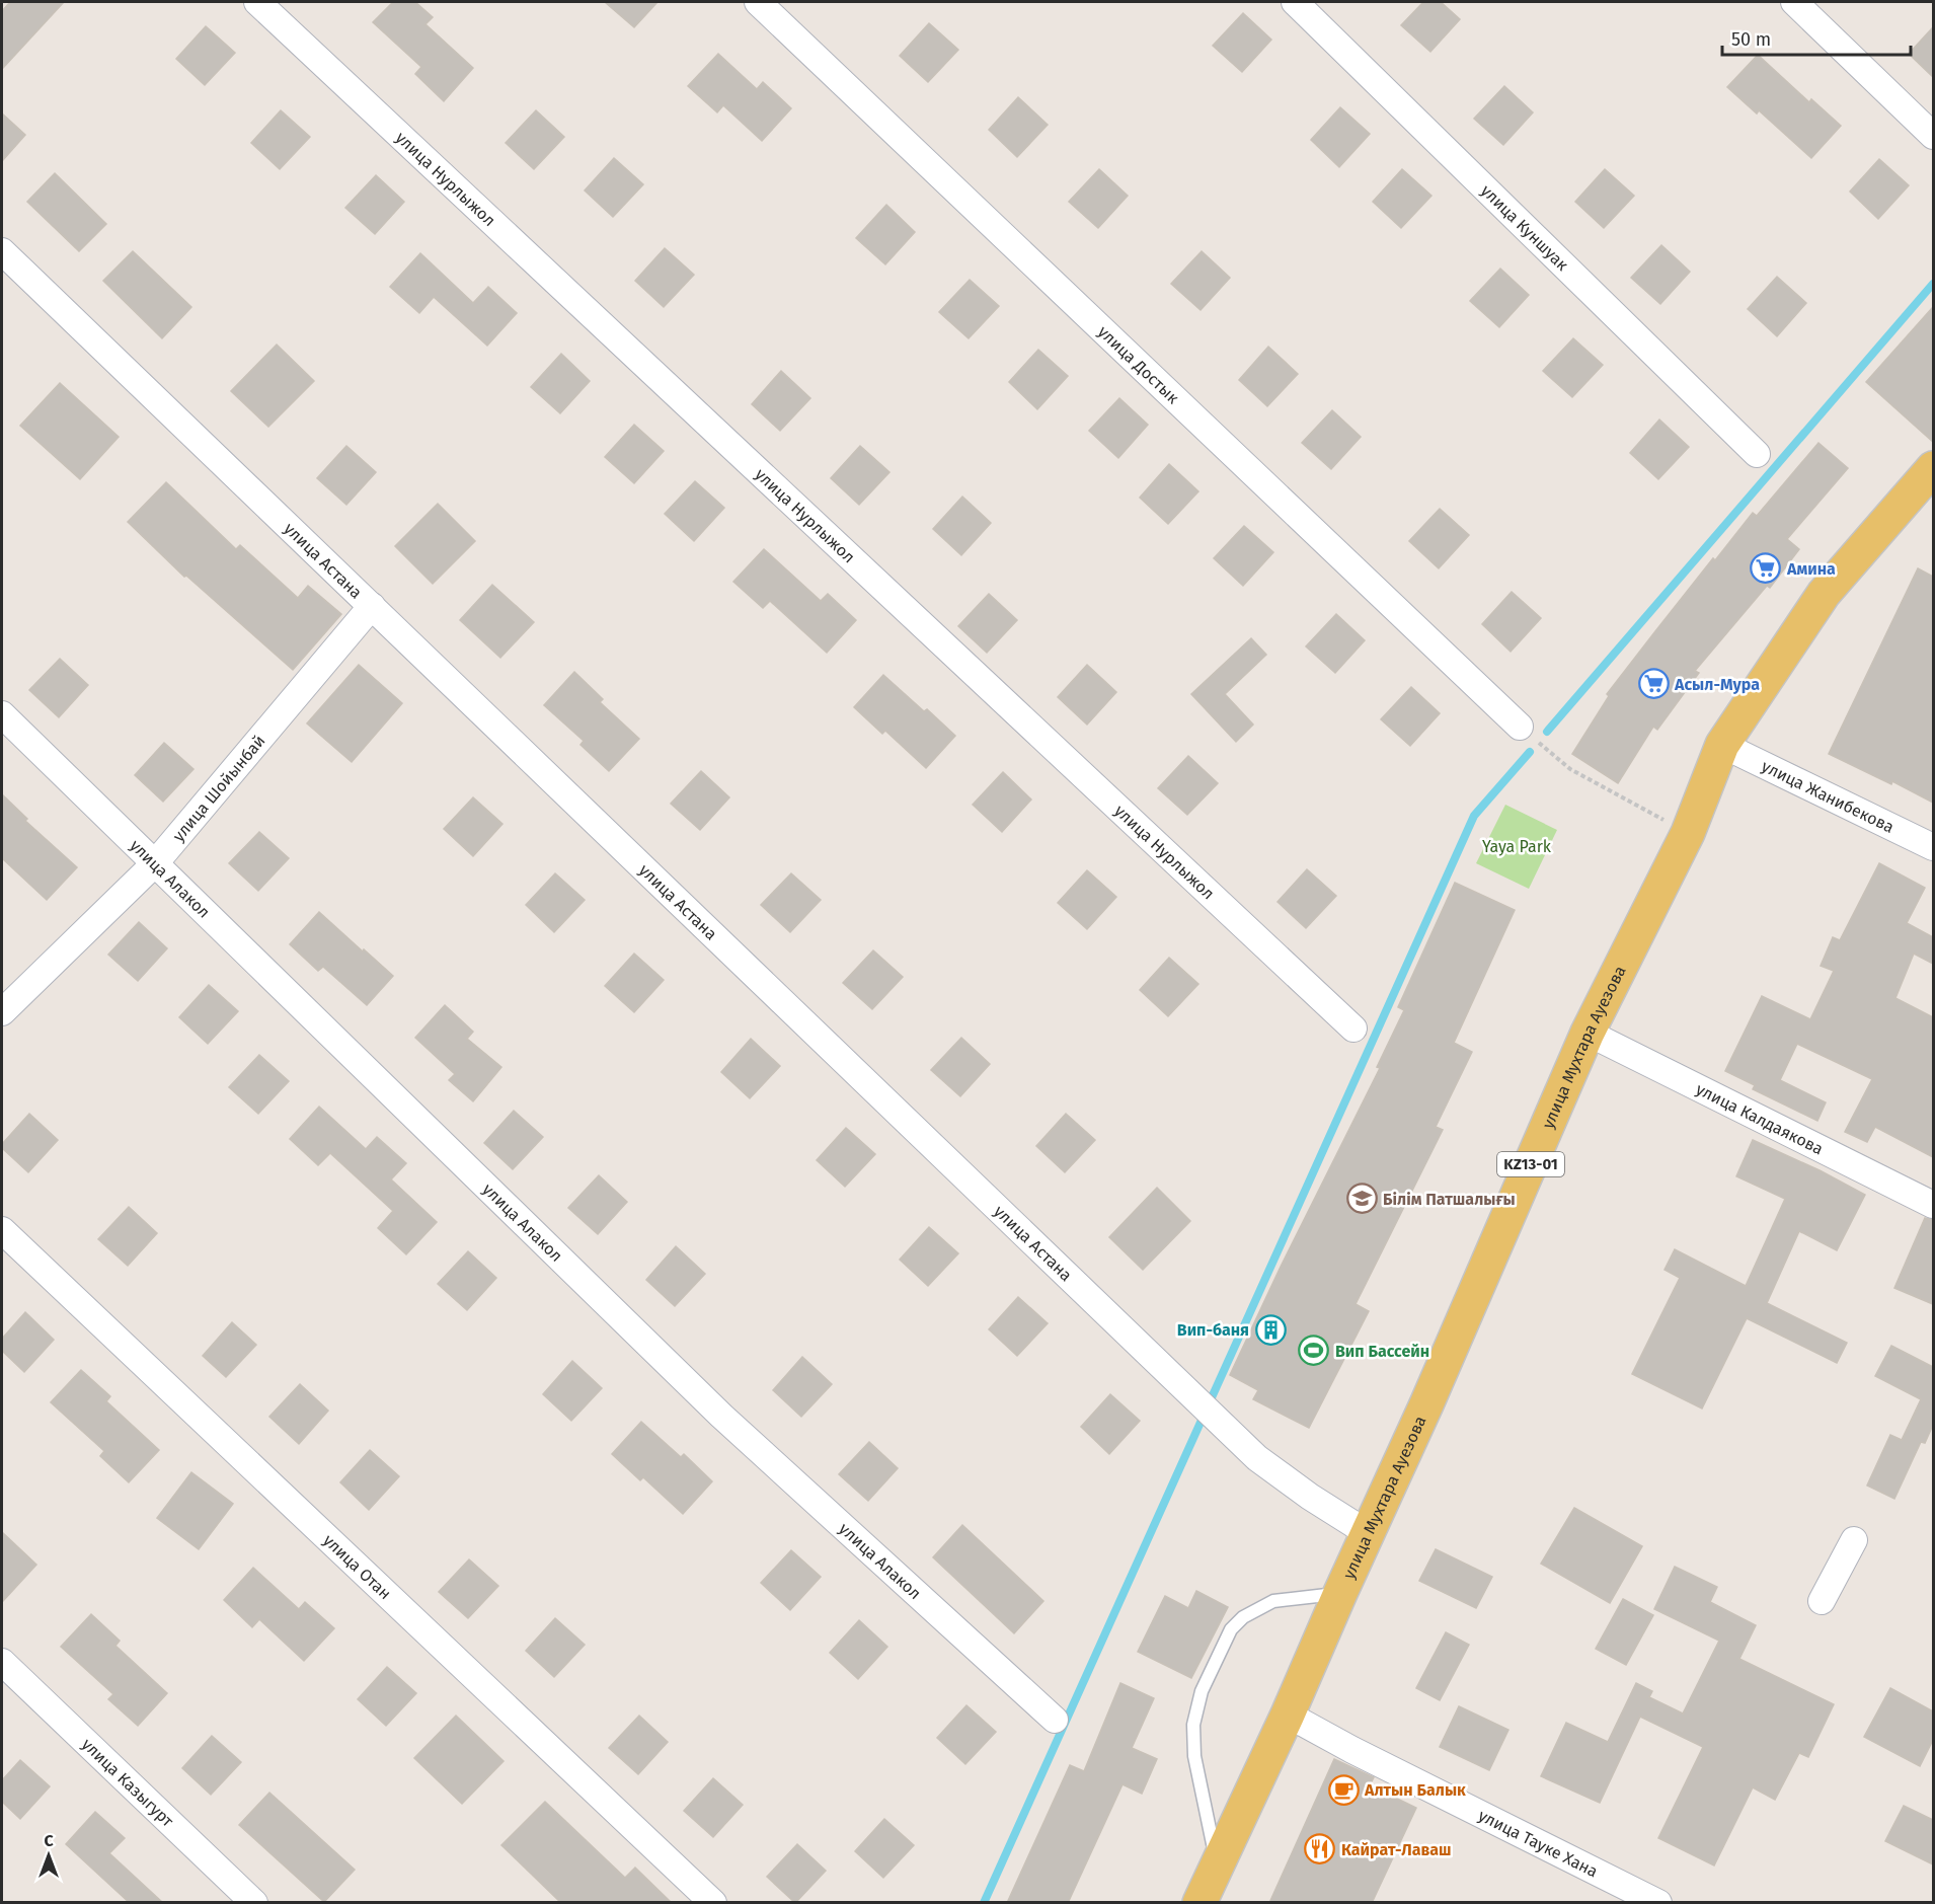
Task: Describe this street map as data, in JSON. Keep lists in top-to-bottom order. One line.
{"streets":{"main road":["улица Мухтара Ауезова","KZ13-01"],"street":["улица Нурлыжол","улица Куншуак","улица Достык","улица Астана","улица Шойынбай","улица Жанибекова","улица Алакол","улица Калдаякова","улица Отан","улица Казыгурт","улица Тауке Хана"]},"crossings":[["улица Астана","улица Шойынбай"],["улица Астана","улица Мухтара Ауезова"],["улица Шойынбай","улица Алакол"],["улица Жанибекова","улица Мухтара Ауезова"],["улица Мухтара Ауезова","улица Калдаякова"],["улица Мухтара Ауезова","улица Тауке Хана"]],"parks":["Yaya Park"],"places":{"supermarket":["Амина","Асыл-Мура"],"school or university":["Білім Патшалығы"],"building":["Вип-баня"],"sports":["Вип Бассейн"],"cafe":["Алтын Балык"],"restaurant":["Кайрат-Лаваш"]},"scale_bar":"50 m","north":"top"}
